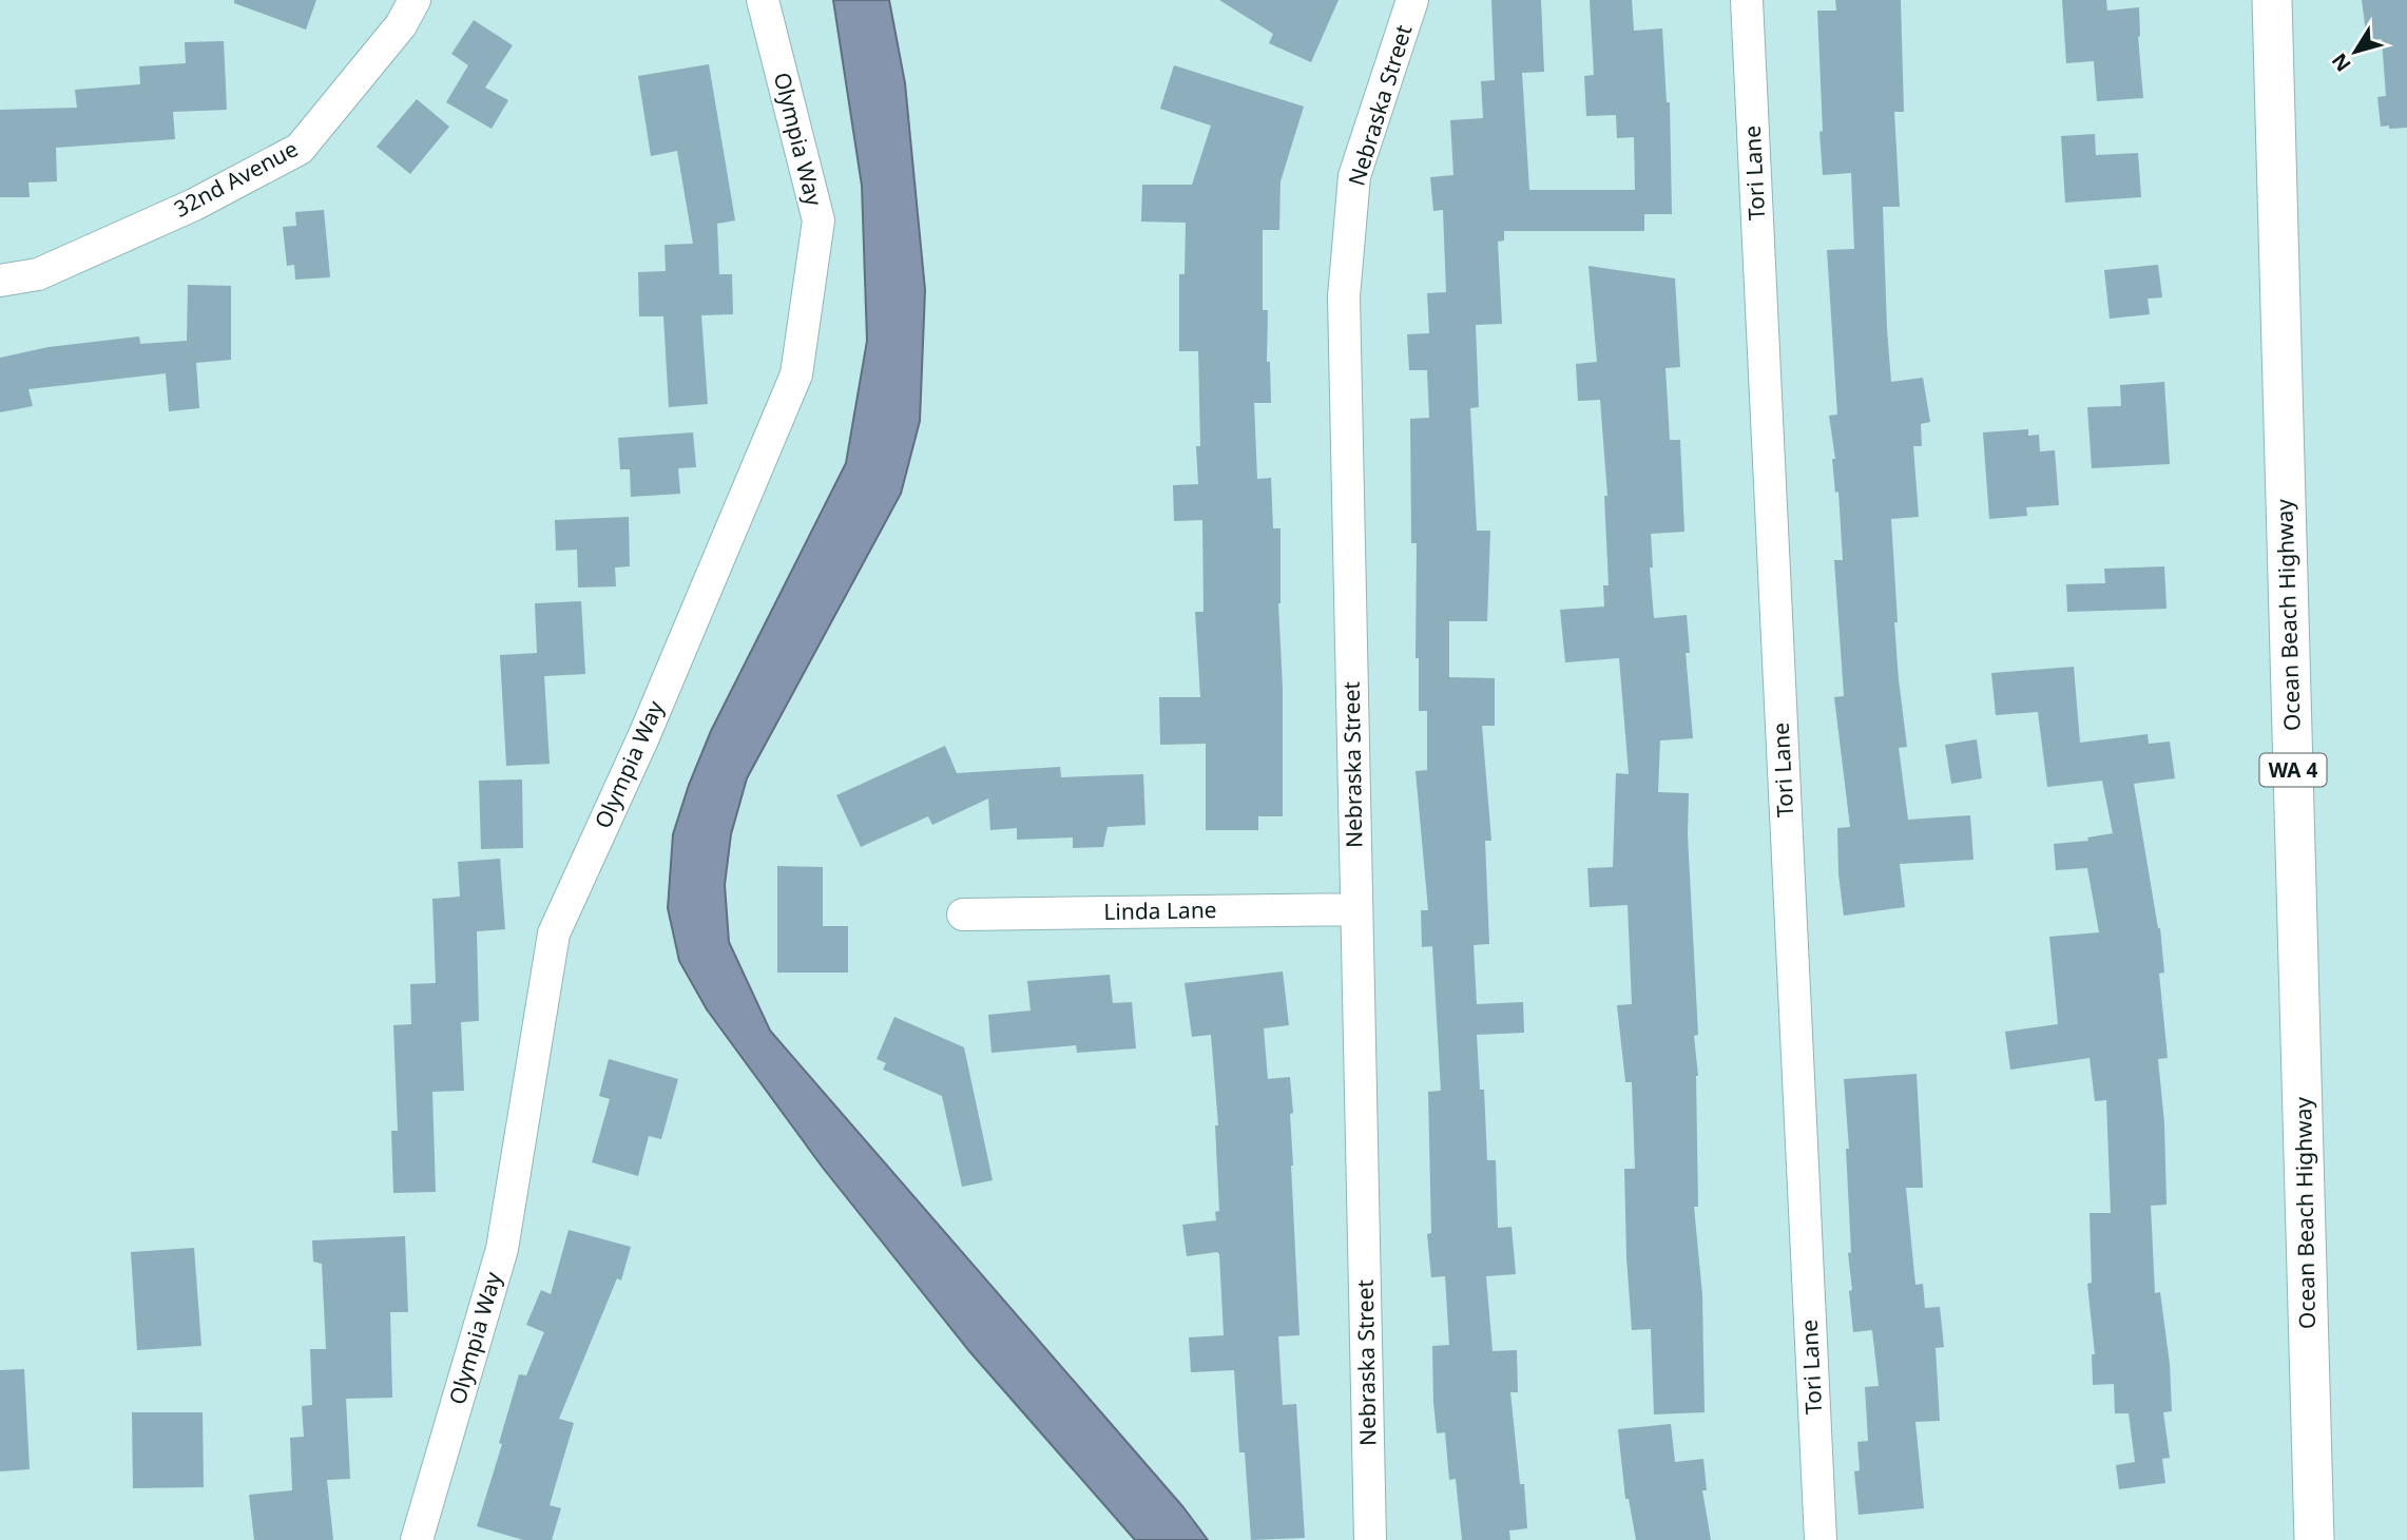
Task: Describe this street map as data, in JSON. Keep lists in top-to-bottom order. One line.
{"streets":{"main road":["Ocean Beach Highway","WA 4"],"street":["Nebraska Street","Olympia Way","Tori Lane","32nd Avenue","Linda Lane"]},"crossings":[["Nebraska Street","Linda Lane"]],"north":"bottom left"}
